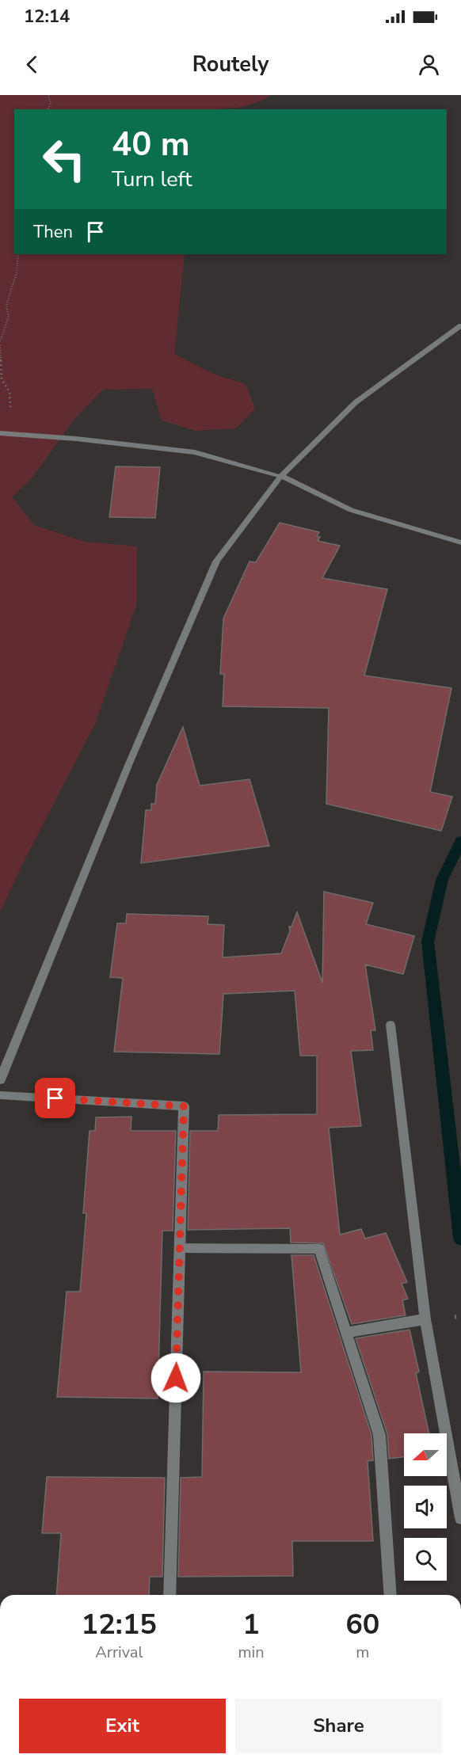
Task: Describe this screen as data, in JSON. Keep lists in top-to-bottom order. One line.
{"north":"left","page":{"status":"12:14","header":"Routely","turn":["40 m","Turn left"],"then":"Then","eta":["12:15","Arrival","1","min","60","m"],"buttons":["Exit","Share"]}}
